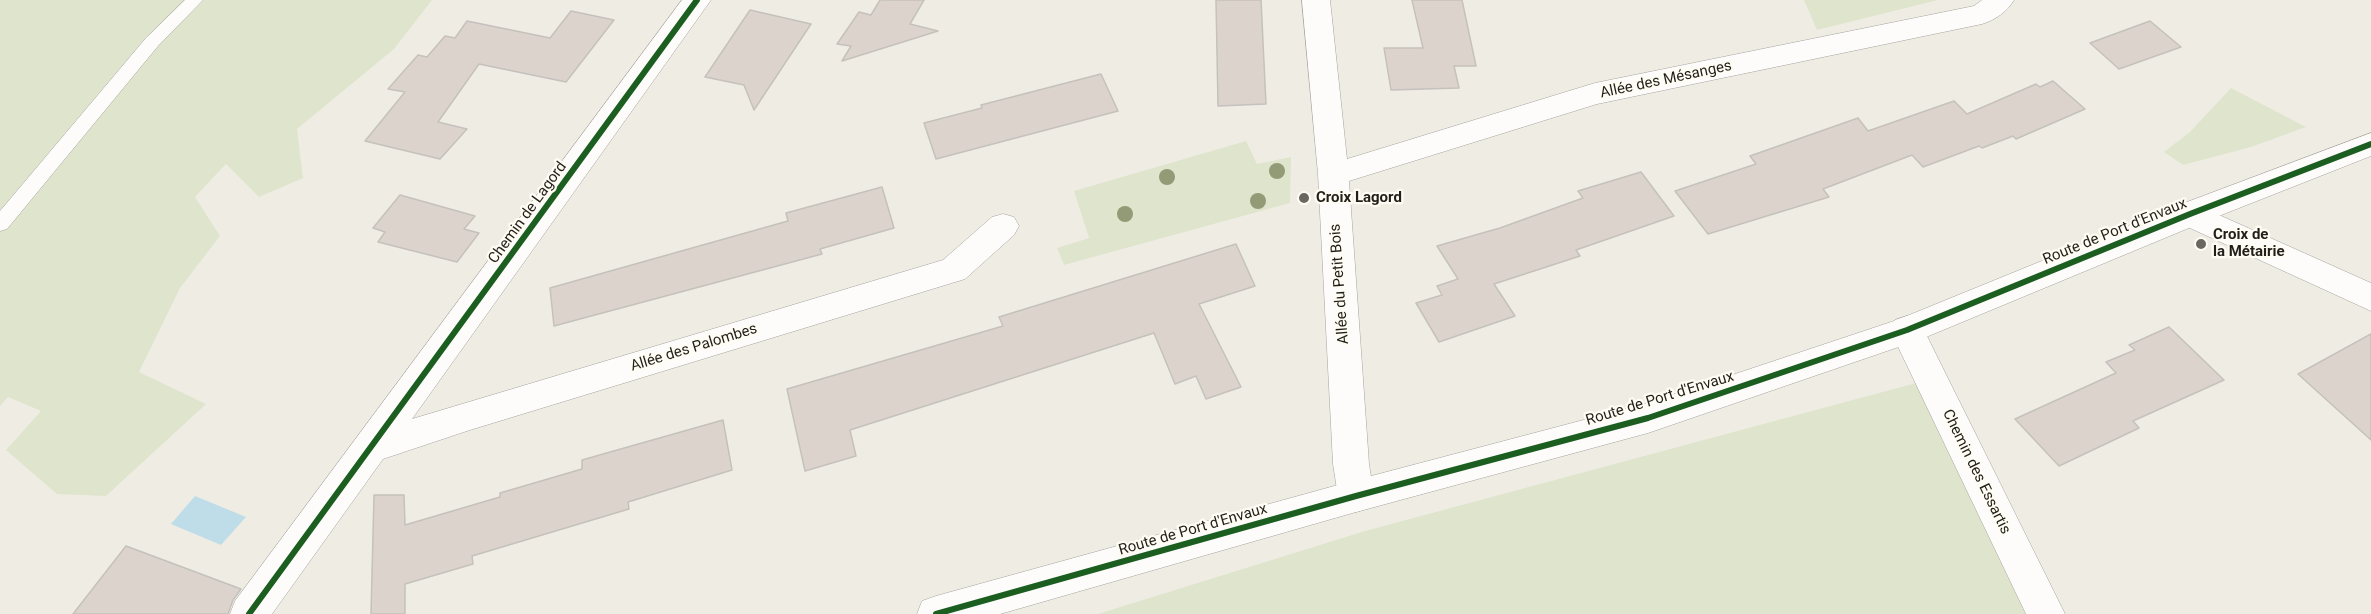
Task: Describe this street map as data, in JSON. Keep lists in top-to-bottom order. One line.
{"streets":{"street":["Allée des Mésanges","Chemin de Lagord","Route de Port d'Envaux","Allée du Petit Bois","Allée des Palombes","Chemin des Essartis"]},"crossings":[["Allée des Mésanges","Allée du Petit Bois"],["Chemin de Lagord","Allée des Palombes"],["Route de Port d'Envaux","Allée du Petit Bois"],["Route de Port d'Envaux","Chemin des Essartis"]],"places":["Croix Lagord","Croix de la Métairie"]}
